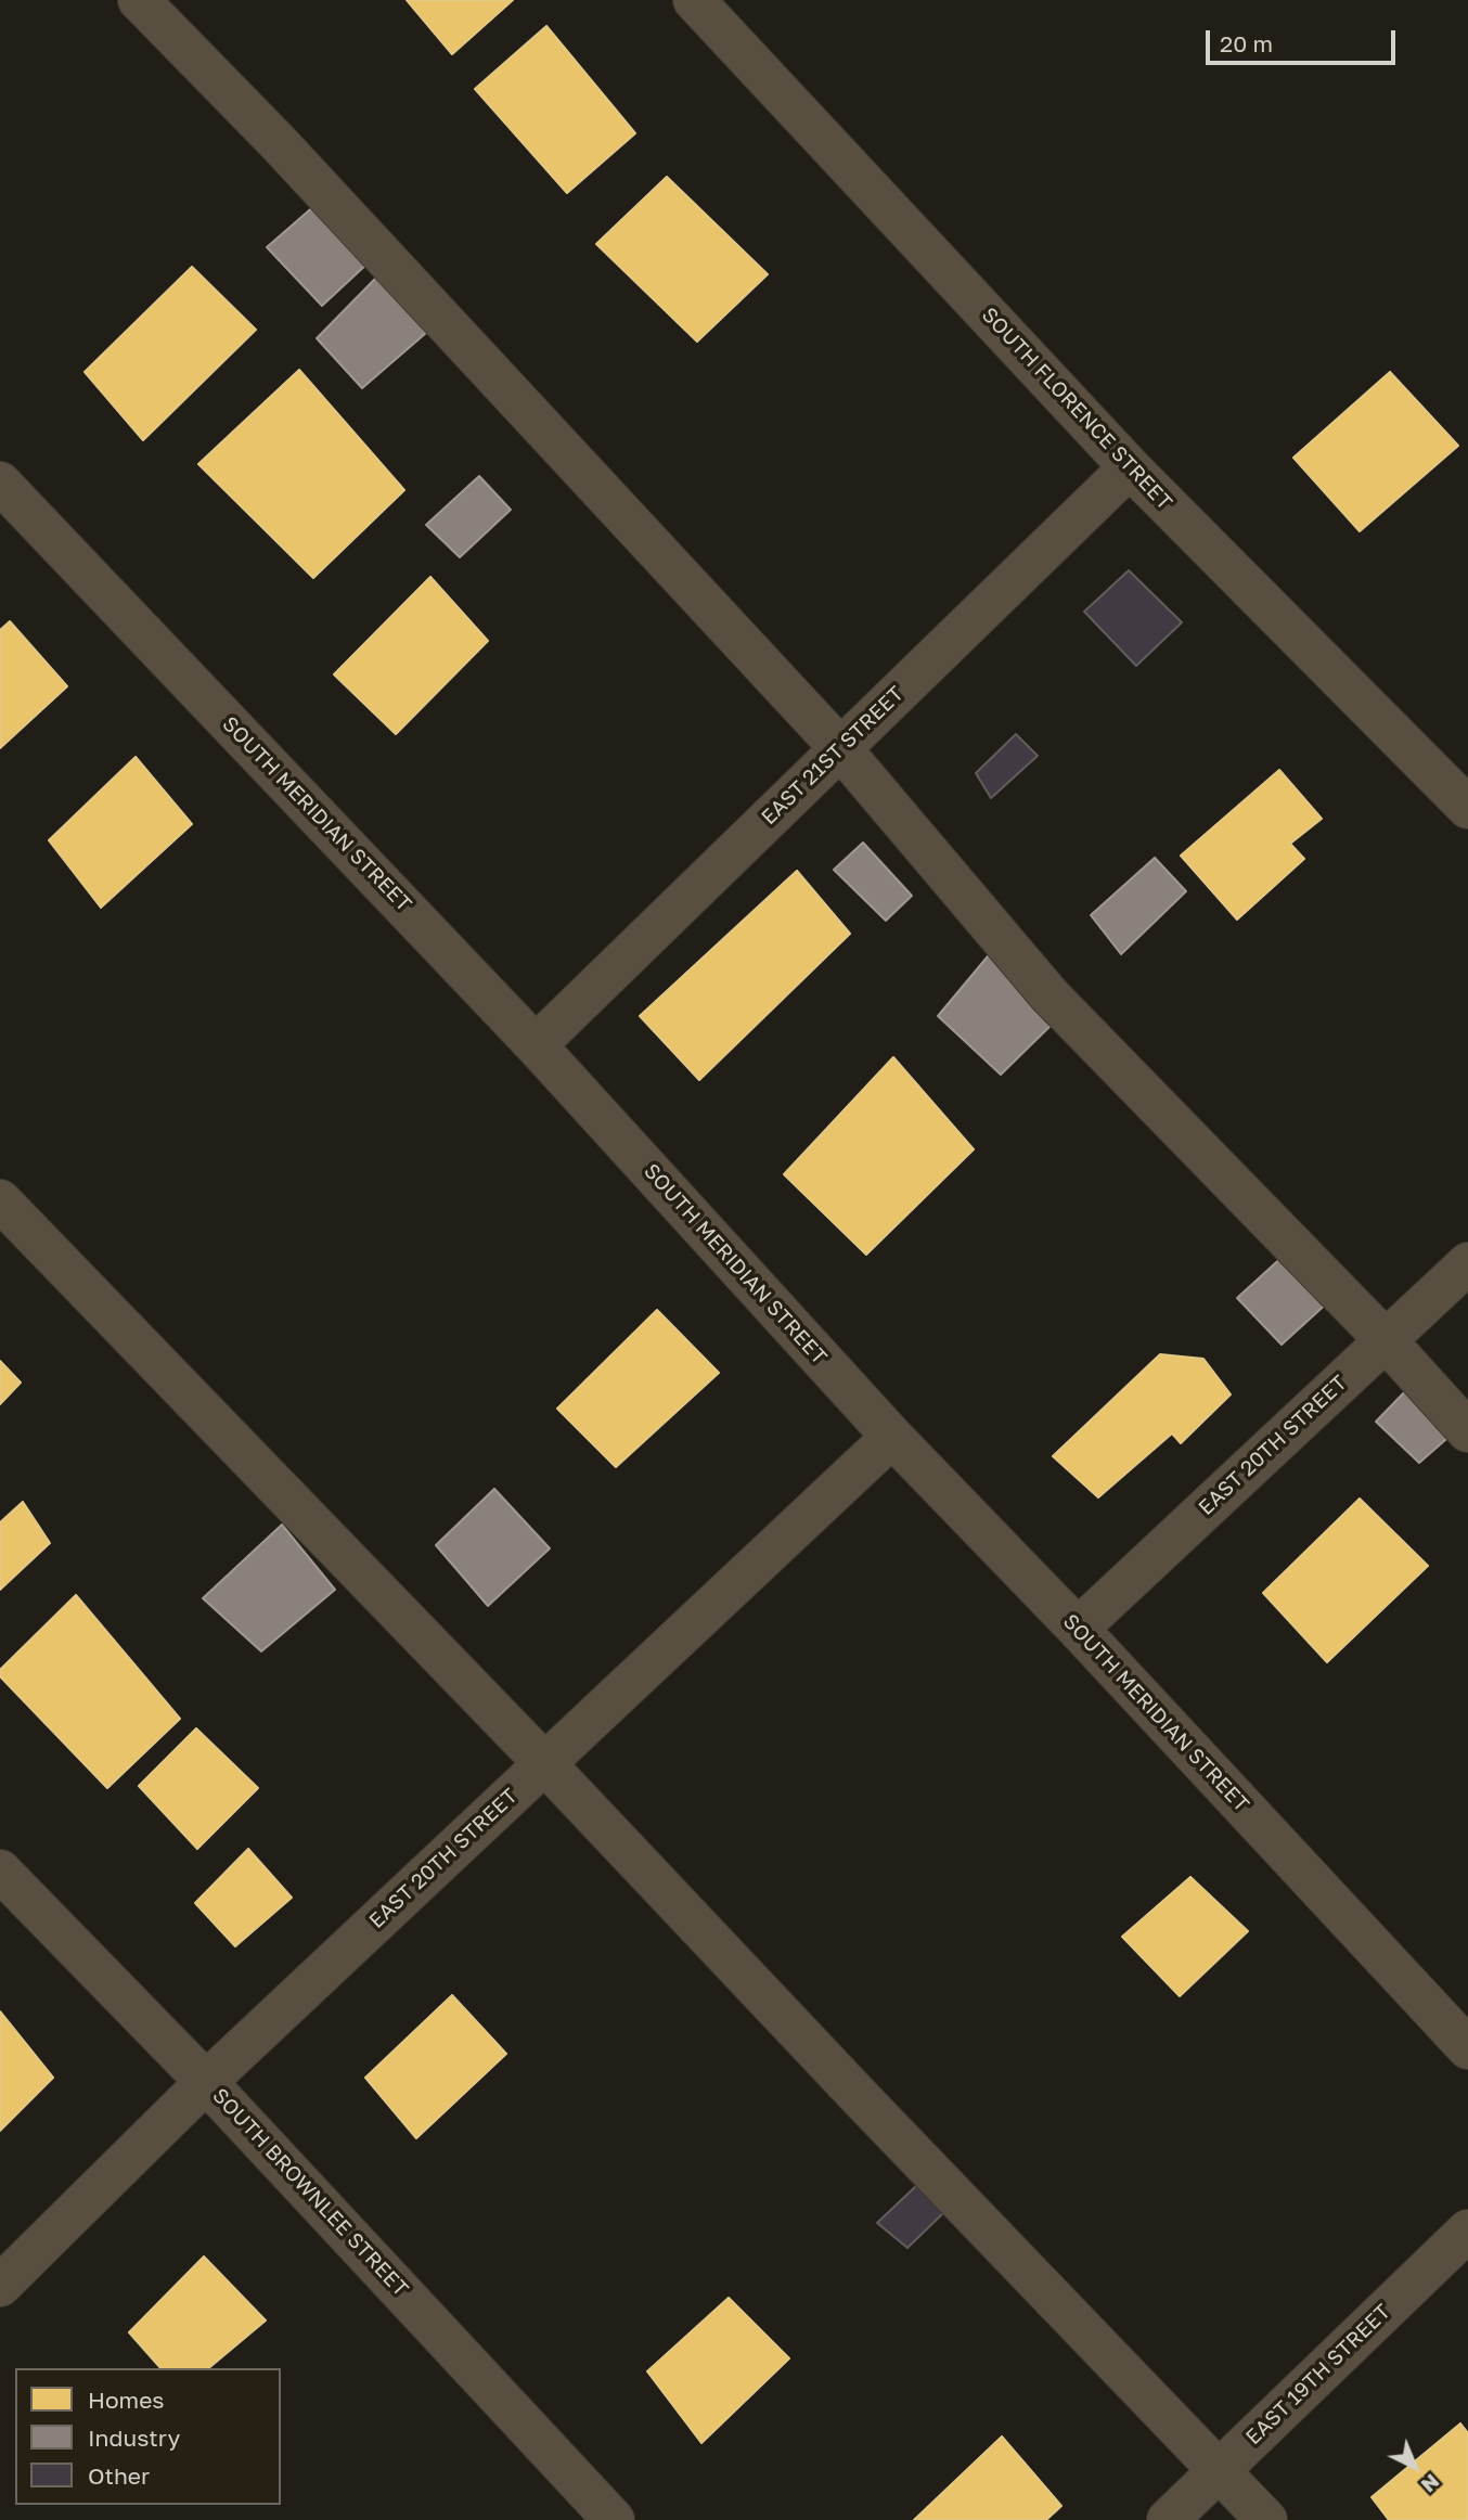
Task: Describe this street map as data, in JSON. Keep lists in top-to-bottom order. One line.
{"streets":{"street":["SOUTH FLORENCE STREET","EAST 21ST STREET","SOUTH MERIDIAN STREET","EAST 20TH STREET","SOUTH BROWNLEE STREET","EAST 19TH STREET"]},"crossings":[["SOUTH FLORENCE STREET","EAST 21ST STREET"],["EAST 21ST STREET","SOUTH MERIDIAN STREET"],["SOUTH MERIDIAN STREET","EAST 20TH STREET"],["EAST 20TH STREET","SOUTH BROWNLEE STREET"]],"legend":["Homes","Industry","Other"],"scale_bar":"20 m","north":"bottom right"}
